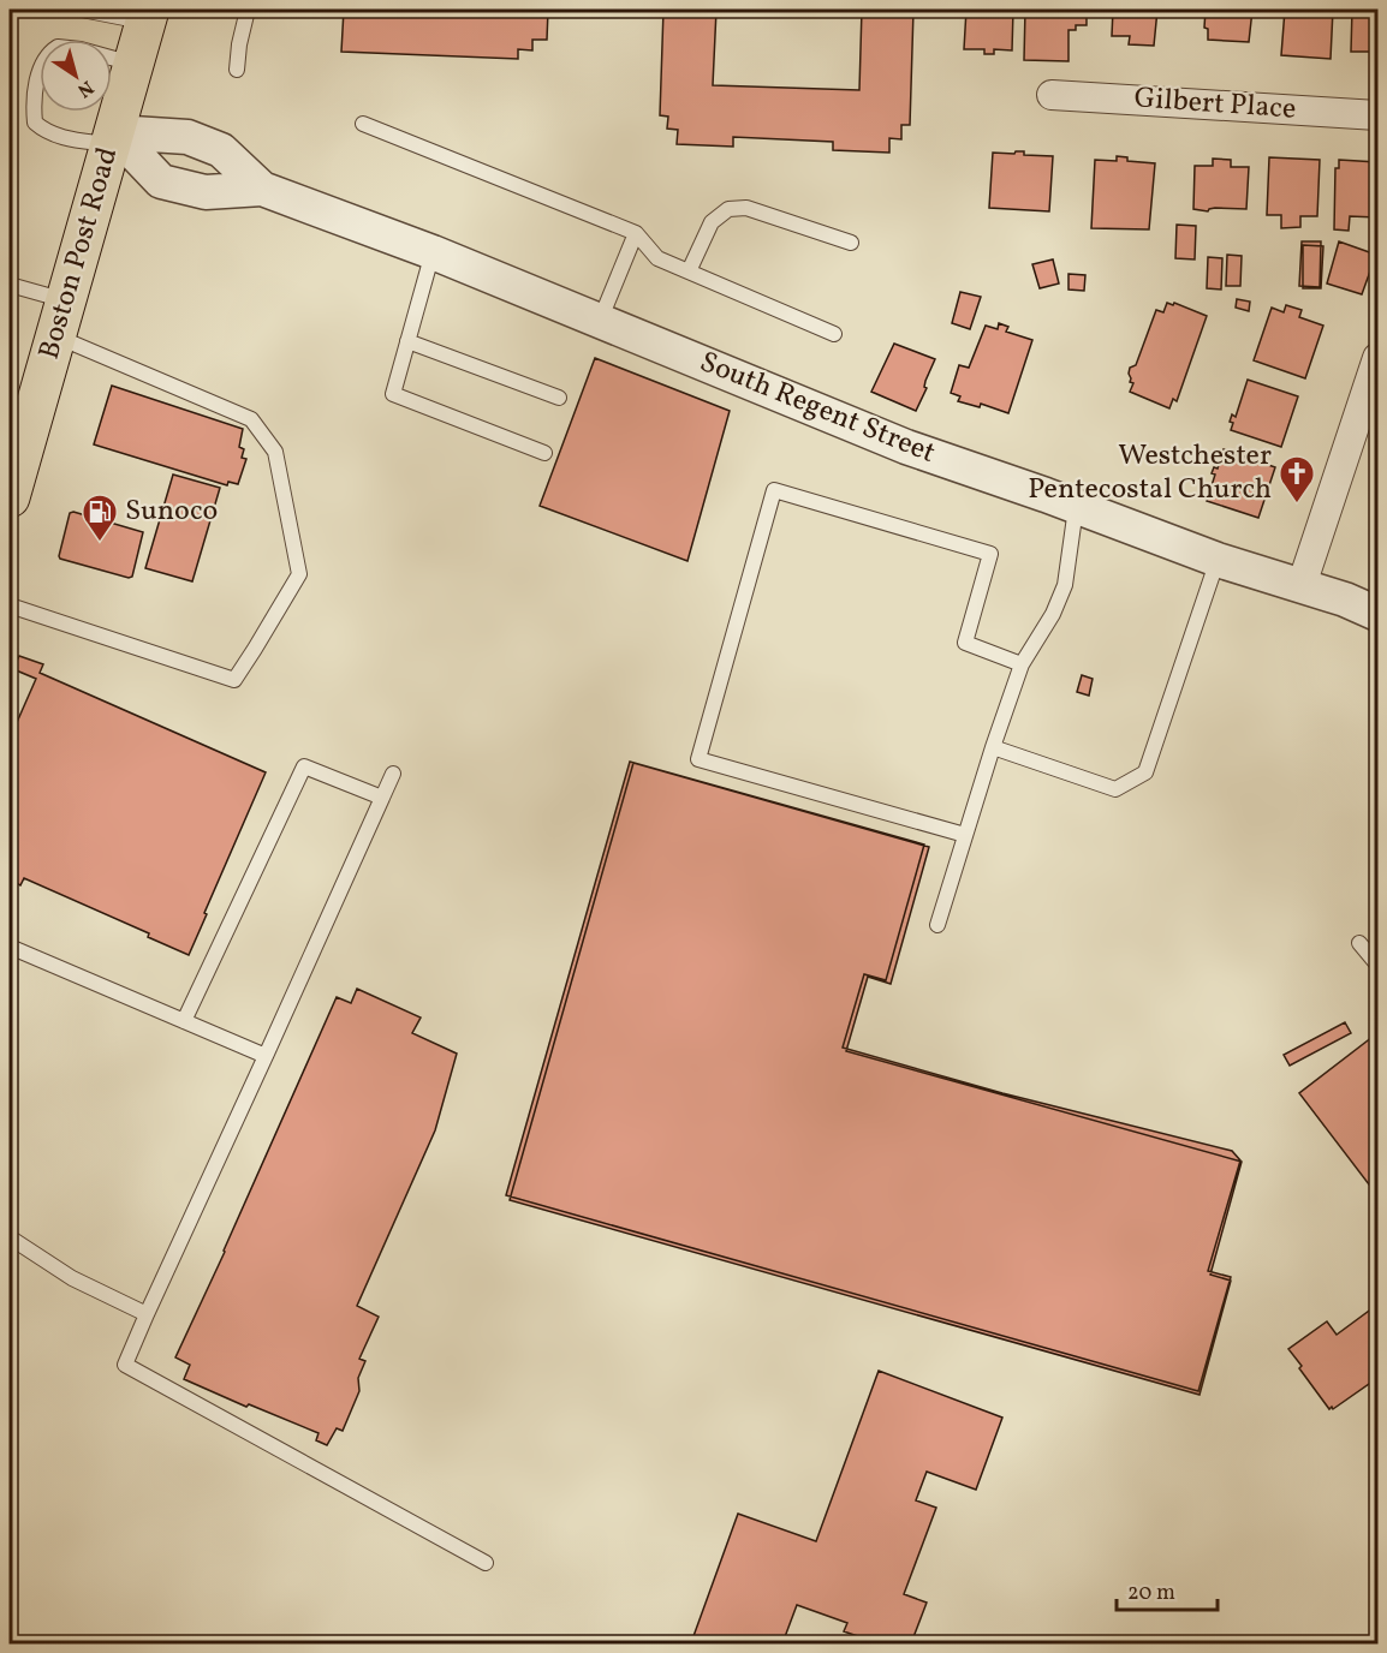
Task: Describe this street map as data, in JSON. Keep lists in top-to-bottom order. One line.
{"streets":{"main road":["Boston Post Road"],"street":["Gilbert Place","South Regent Street"]},"crossings":[["Boston Post Road","South Regent Street"]],"places":{"church":["Westchester Pentecostal Church"],"fuel station":["Sunoco"]},"scale_bar":"20 m","north":"bottom right"}
